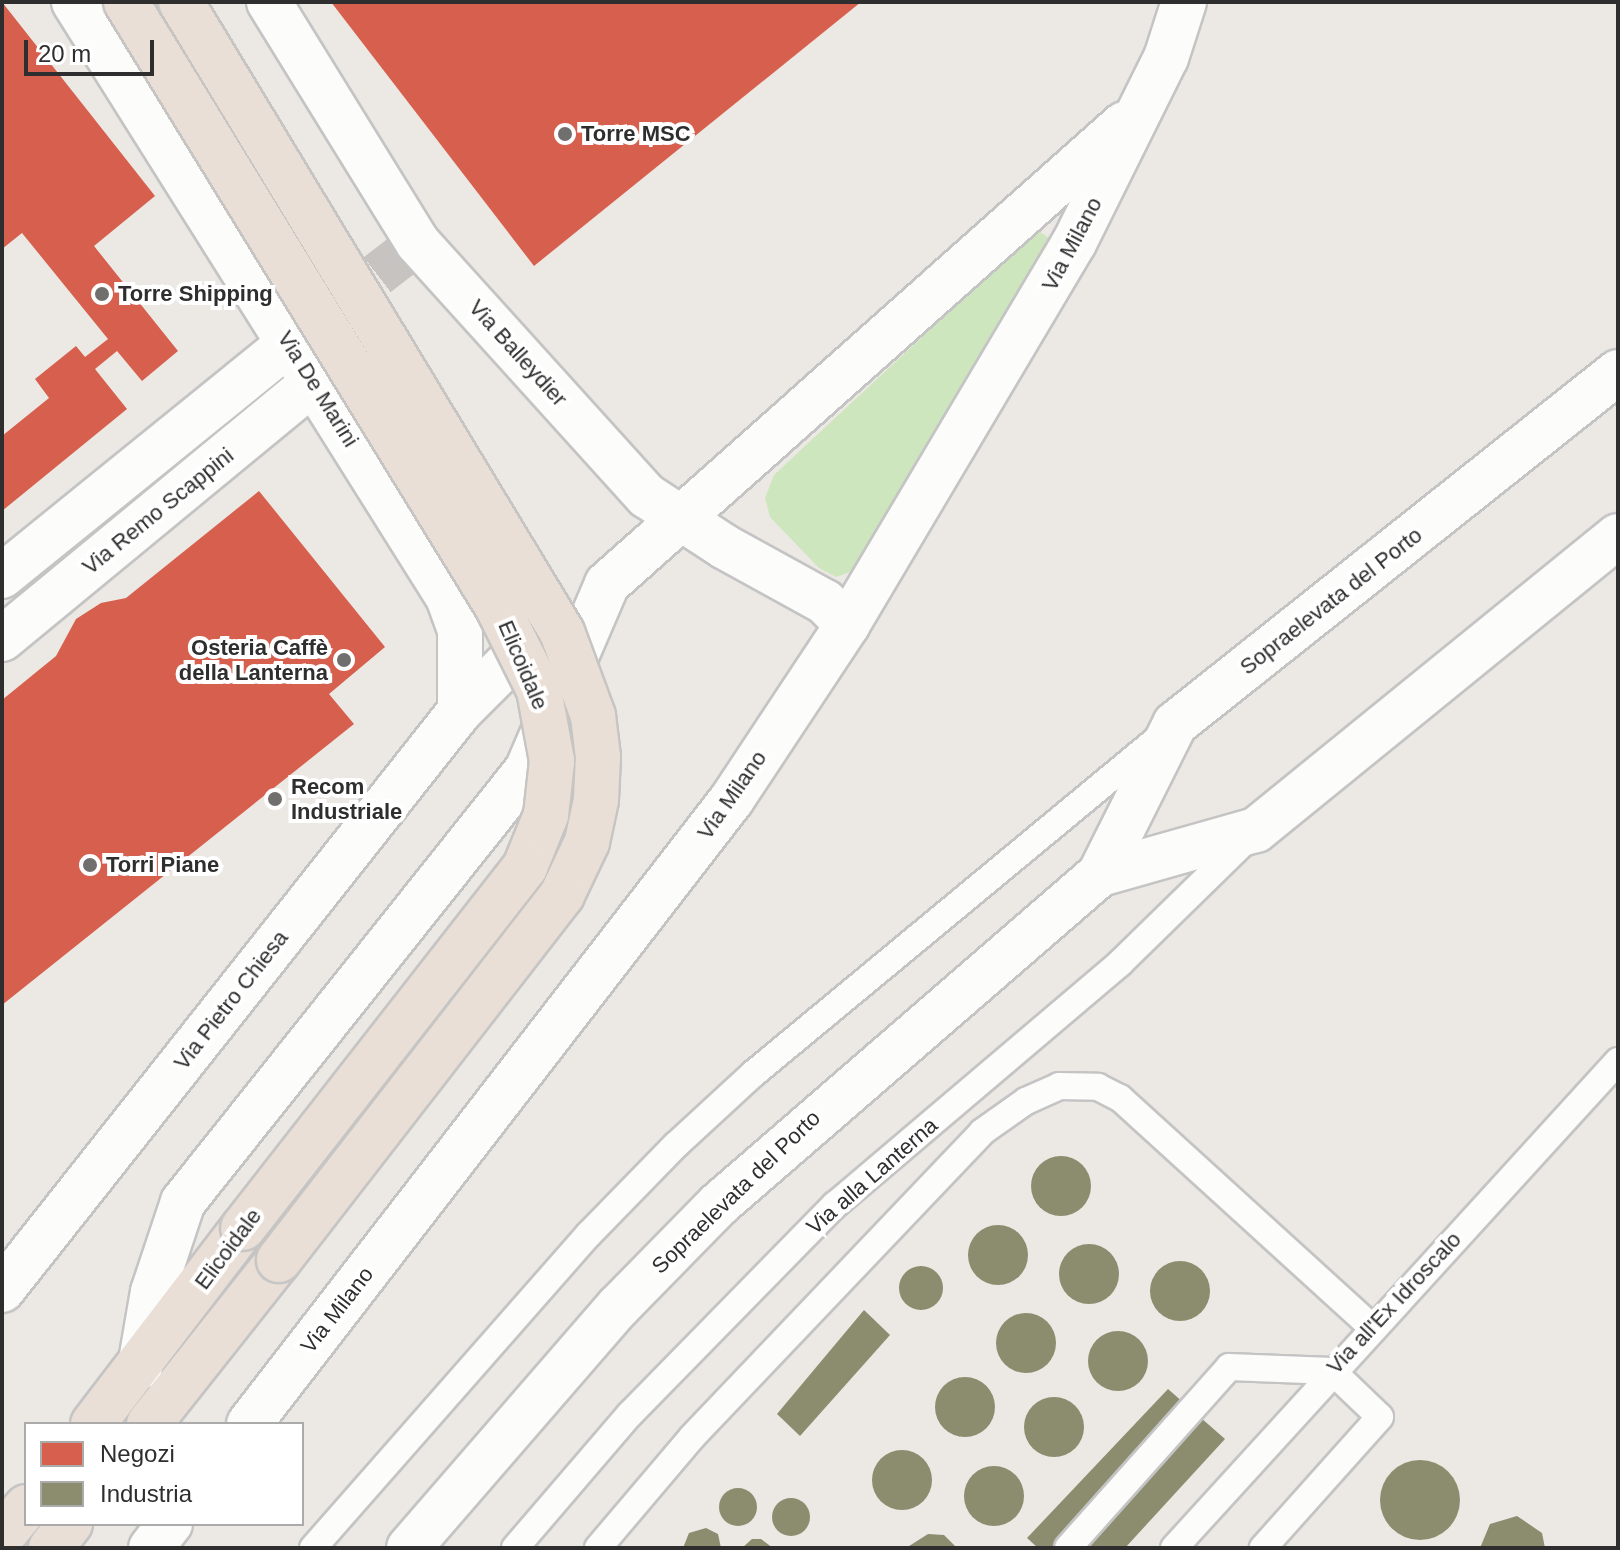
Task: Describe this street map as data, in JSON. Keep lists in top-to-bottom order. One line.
{"streets":{"highway":["Elicoidale"],"street":["Via Milano","Via Balleydier","Via De Marini","Via Remo Scappini","Sopraelevata del Porto","Via Pietro Chiesa"],"lane":["Via alla Lanterna","Via all'Ex Idroscalo"]},"crossings":[["Via Milano","Via Balleydier"],["Via Milano","Elicoidale"],["Via De Marini","Via Remo Scappini"],["Via De Marini","Via Pietro Chiesa"],["Sopraelevata del Porto","Via alla Lanterna"]],"places":["Torre MSC","Torre Shipping","Osteria Caffè della Lanterna","Recom Industriale","Torri Piane"],"legend":["Negozi","Industria"],"scale_bar":"20 m"}
